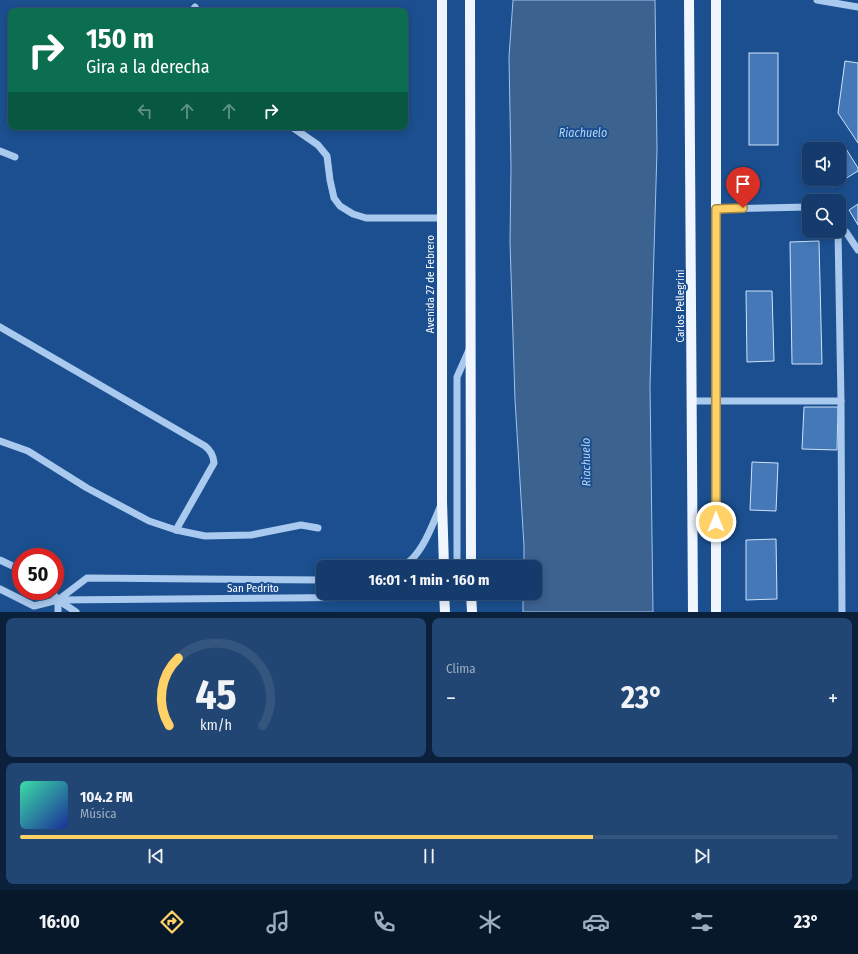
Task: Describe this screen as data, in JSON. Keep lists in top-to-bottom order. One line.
{"streets":{"main road":["Avenida 27 de Febrero","Carlos Pellegrini"],"street":["San Pedrito"]},"water":["Riachuelo"],"page":{"turn":["150 m","Gira a la derecha"],"limit":"50","trip":"16:01 · 1 min · 160 m","tile":"Clima","heat":["−","23°","+"],"song":["104.2 FM","Música"],"tabs":["16:00","23°"],"gauge":["45","km/h"]}}
